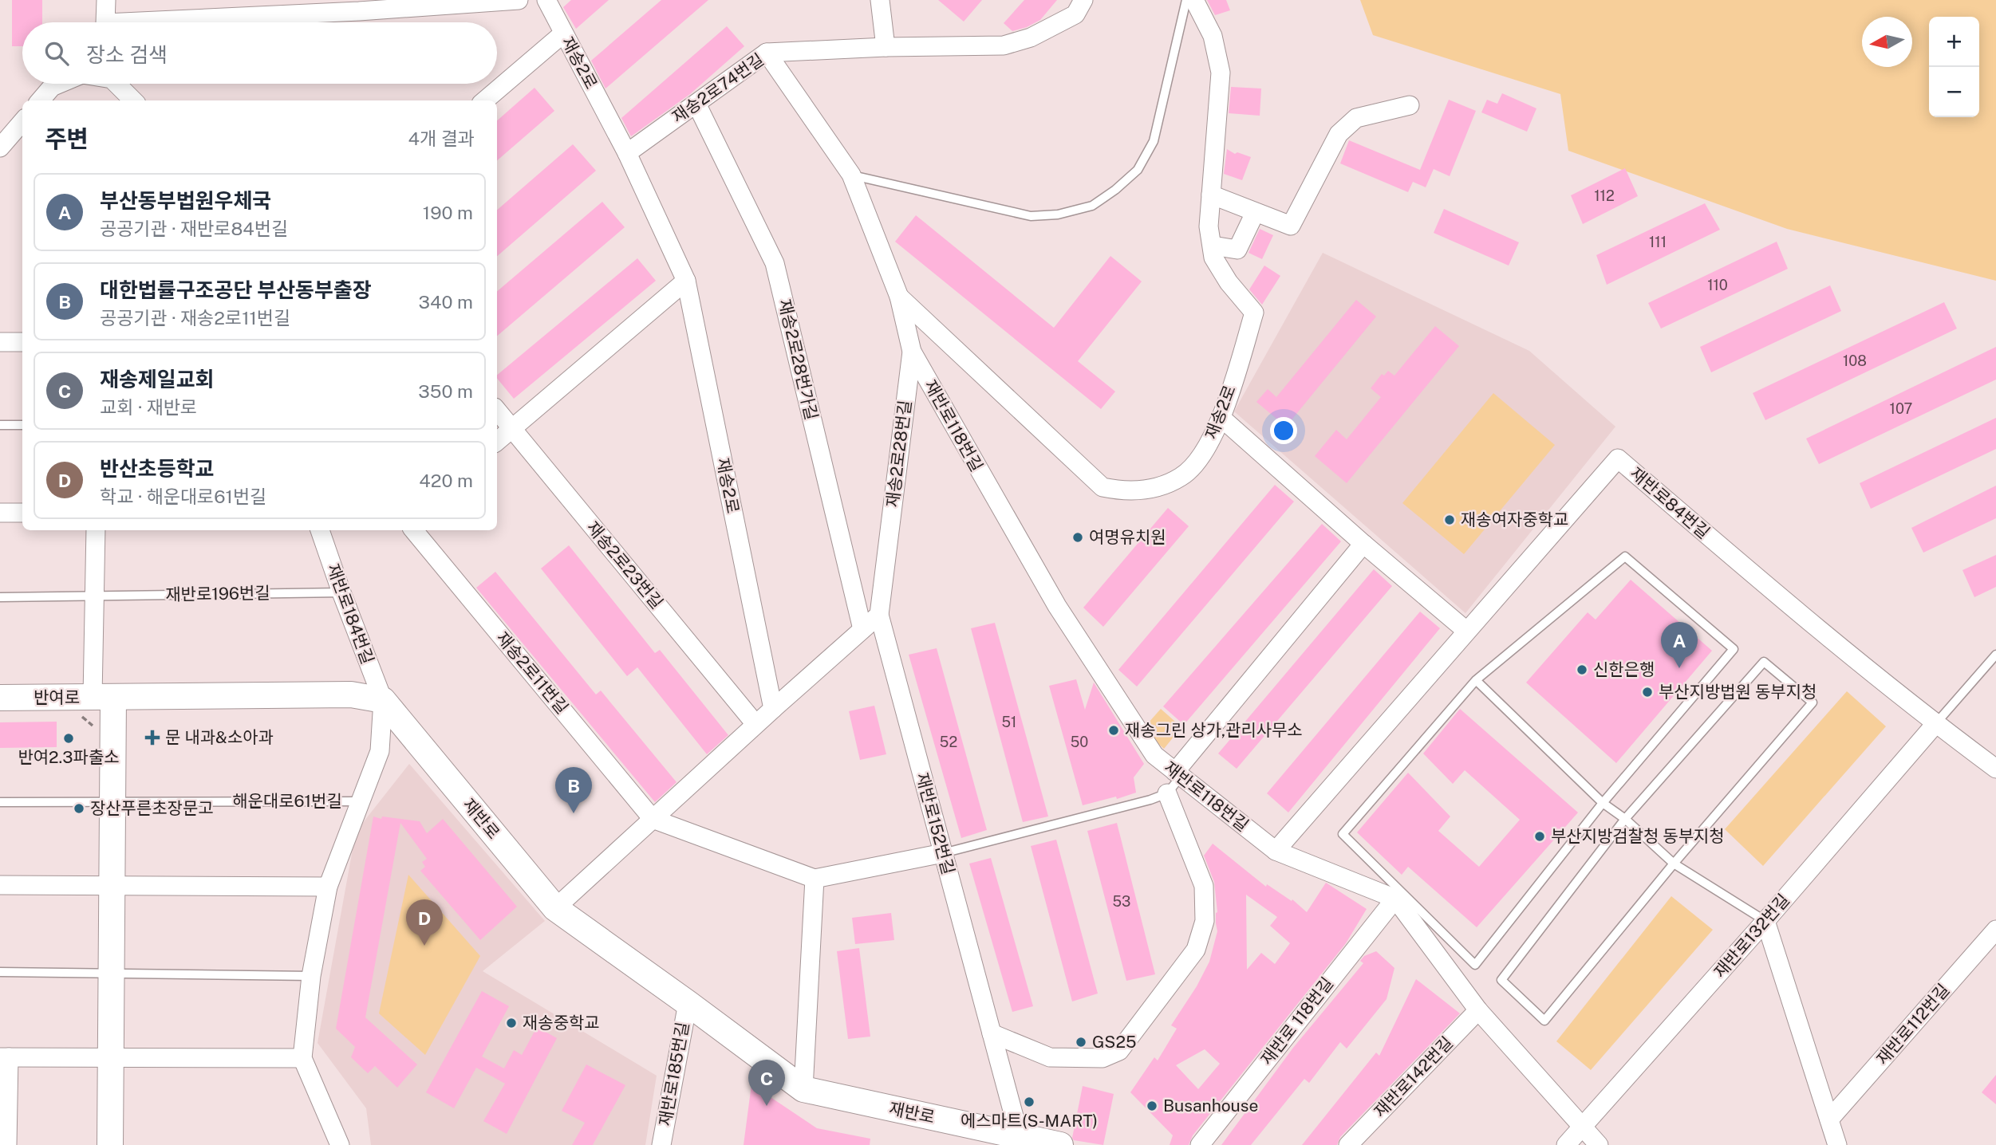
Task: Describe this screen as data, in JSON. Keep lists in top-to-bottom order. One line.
{"streets":{"main road":["반여로","재반로"],"street":["재송2로","재송2로74번길","재송2로28번가길","재반로118번길","재송2로28번길","재반로84번길","재송2로23번길","재반로184번길","재송2로11번길","재반로152번길","재반로132번길","재반로 118번길","재반로112번길","재반로185번길","재반로142번길"],"lane":["재반로196번길","해운대로61번길"]},"crossings":[["재송2로","재송2로74번길"],["재송2로","재송2로28번길"],["재송2로74번길","재송2로28번가길"],["재송2로74번길","재송2로28번길"],["재반로118번길","재송2로28번길"],["재반로118번길","재반로 118번길"],["재송2로28번길","재반로152번길"],["재반로84번길","재반로132번길"],["재반로196번길","재반로184번길"],["재반로184번길","재반로"],["재반로","재반로152번길"],["재반로","재반로185번길"]],"places":{"other":["재송여자중학교","여명유치원","신한은행","부산지방법원 동부지청","재송그린 상가,관리사무소","반여2.3파출소","장산푸른초장문고","부산지방검찰청 동부지청","재송중학교","GS25","에스마트(S-MART)","Busanhouse"],"health":["문 내과&소아과"]},"house_numbers":["112","111","110","108","107","51","52","50","53"],"north":"left","page":{"map_buttons":["+","−"],"search":"장소 검색","heading":["주변","4개 결과"],"list":[{"mark":"A","name":"부산동부법원우체국","note":"공공기관 · 재반로84번길","value":"190 m"},{"mark":"B","name":"대한법률구조공단 부산동부출장","note":"공공기관 · 재송2로11번길","value":"340 m"},{"mark":"C","name":"재송제일교회","note":"교회 · 재반로","value":"350 m"},{"mark":"D","name":"반산초등학교","note":"학교 · 해운대로61번길","value":"420 m"}],"pins":["A","B","D","C"]}}
